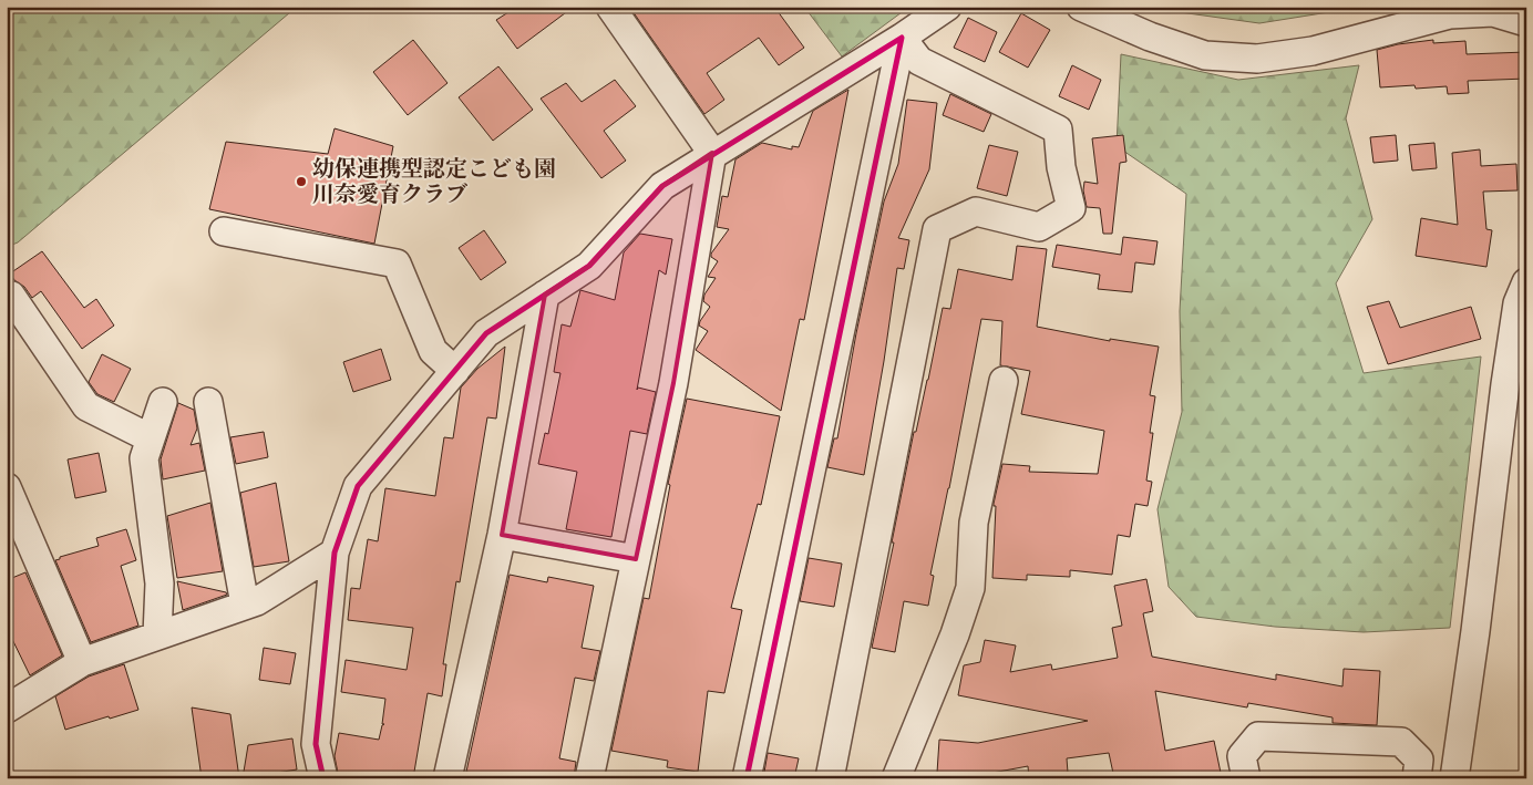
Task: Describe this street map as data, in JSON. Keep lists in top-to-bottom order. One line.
{"places":["幼保連携型認定こども園 川奈愛育クラブ"]}
